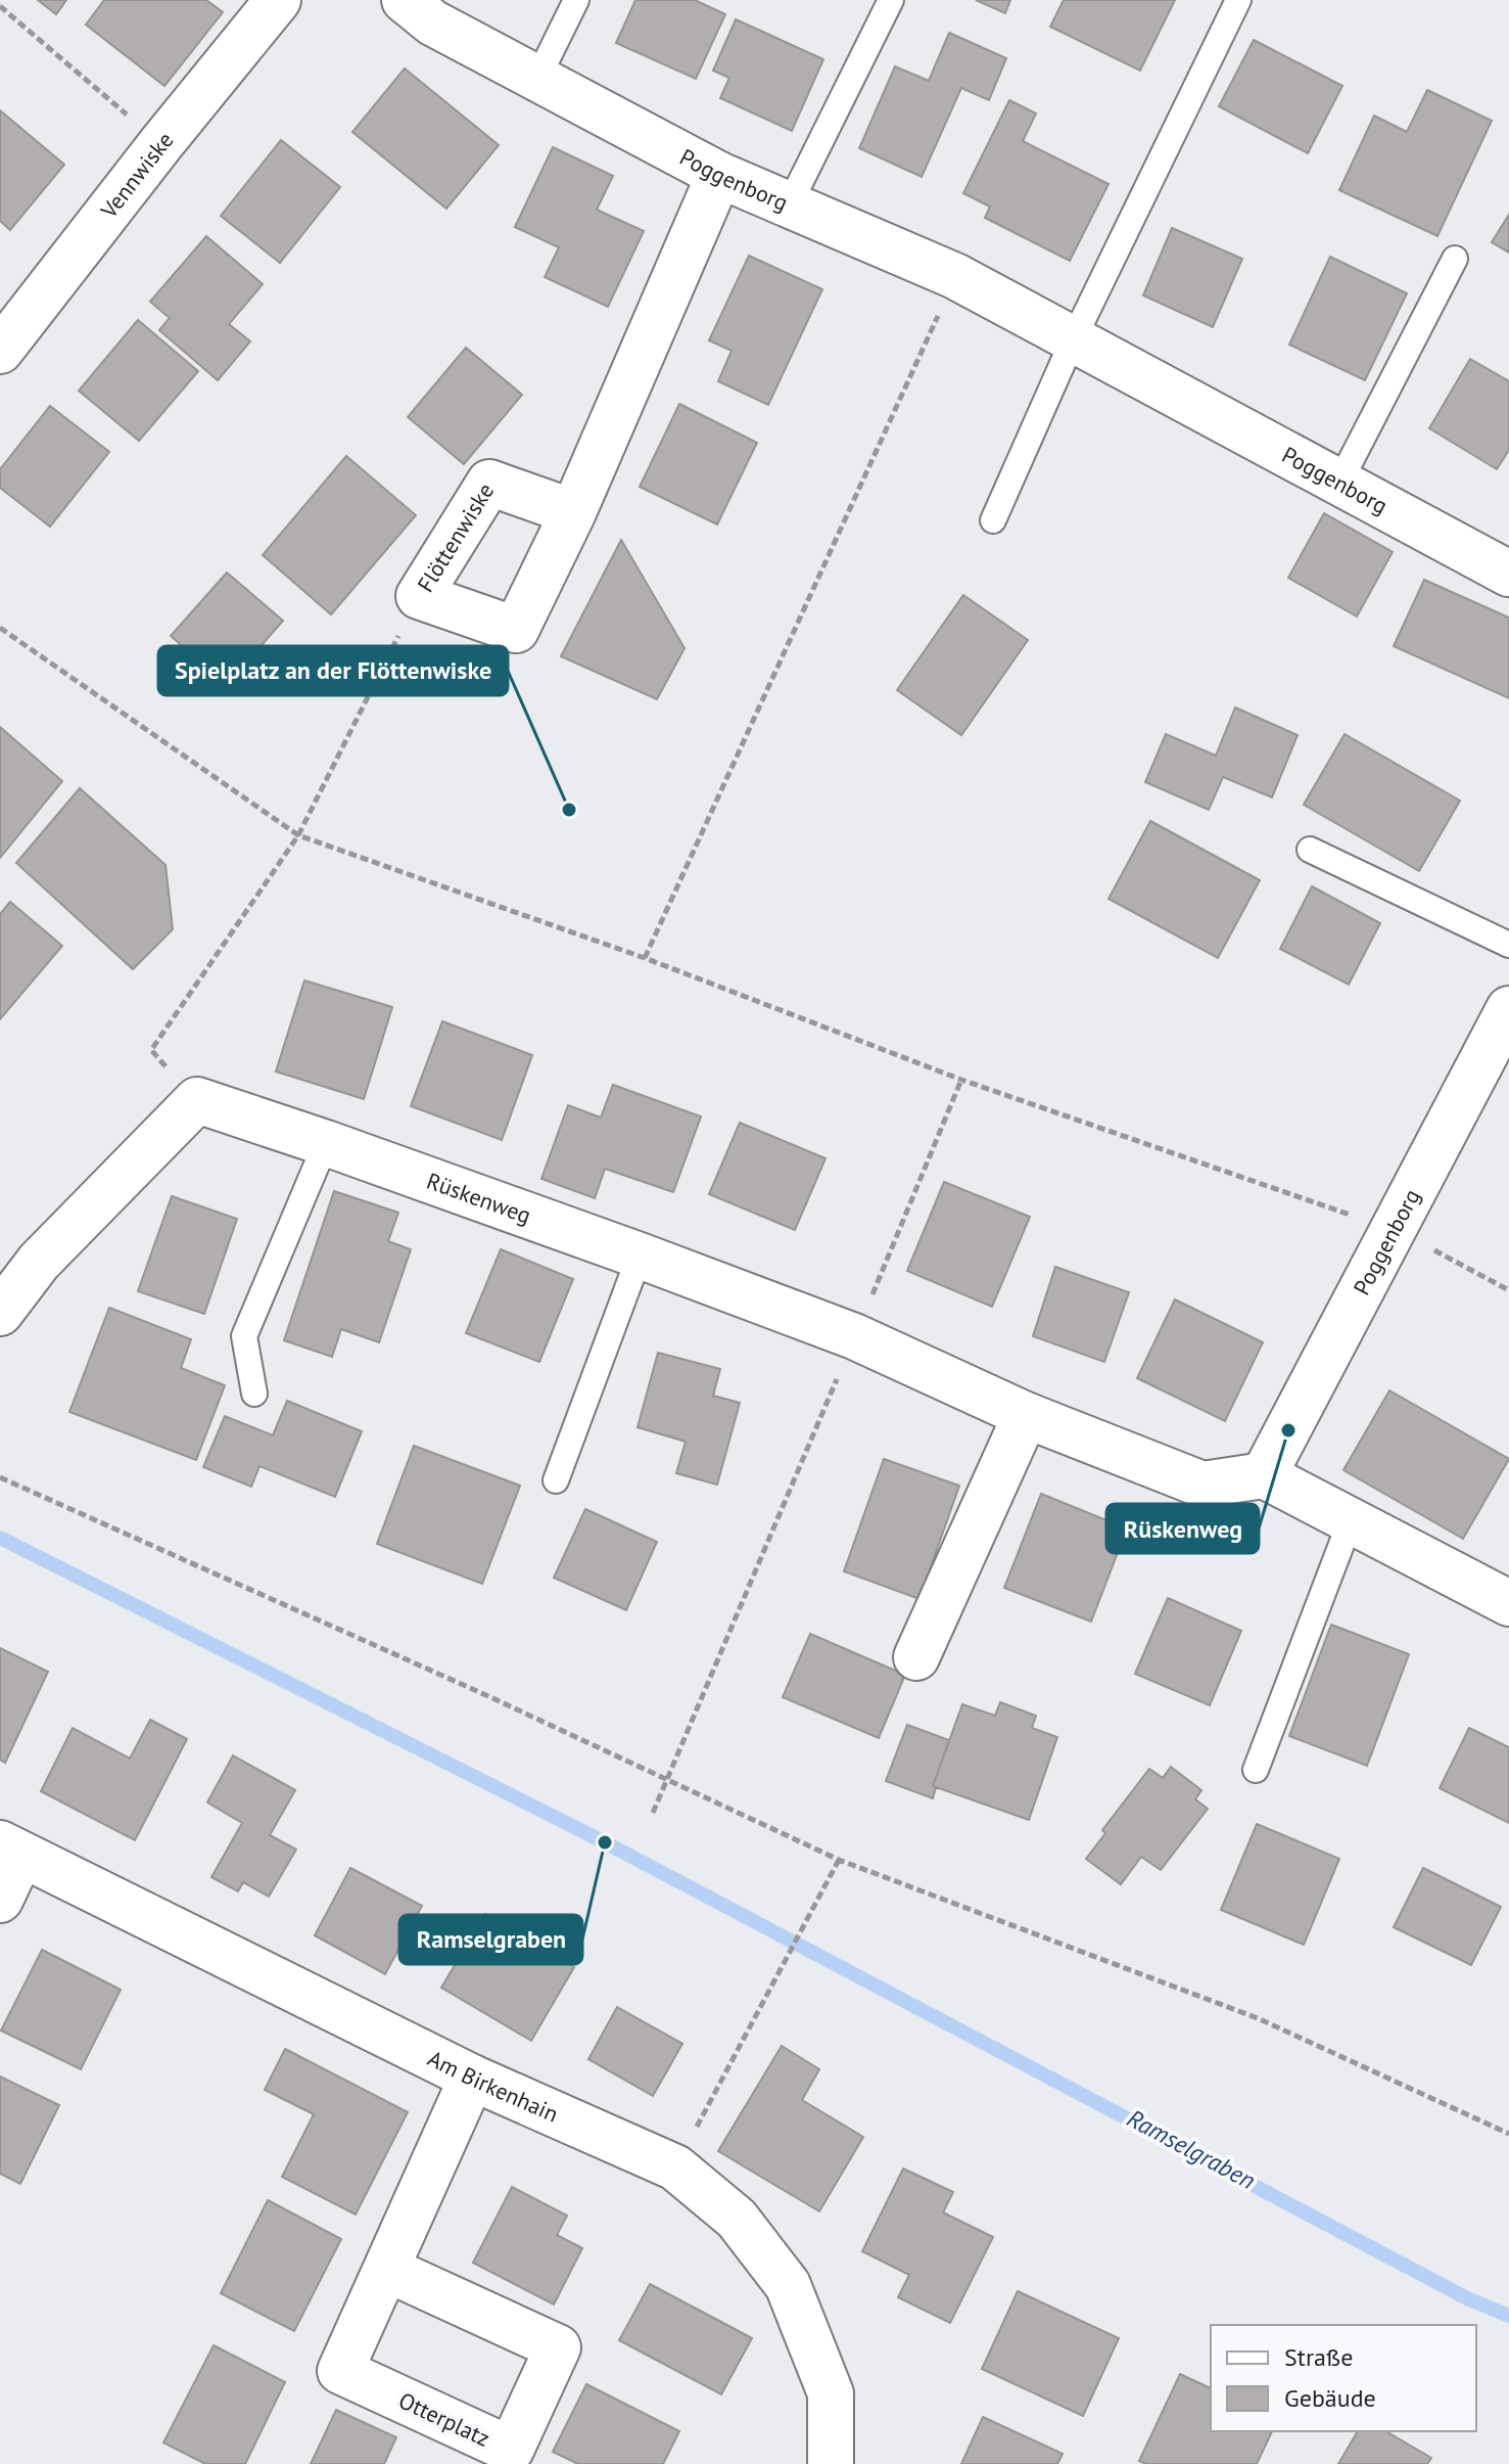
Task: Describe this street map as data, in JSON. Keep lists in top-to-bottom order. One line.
{"streets":{"street":["Vennwiske","Poggenborg","Flöttenwiske","Rüskenweg","Am Birkenhain","Otterplatz"]},"crossings":[["Poggenborg","Flöttenwiske"],["Poggenborg","Rüskenweg"],["Am Birkenhain","Otterplatz"]],"water":["Ramselgraben"],"places":["Spielplatz an der Flöttenwiske","Rüskenweg","Ramselgraben"],"legend":["Straße","Gebäude"]}
